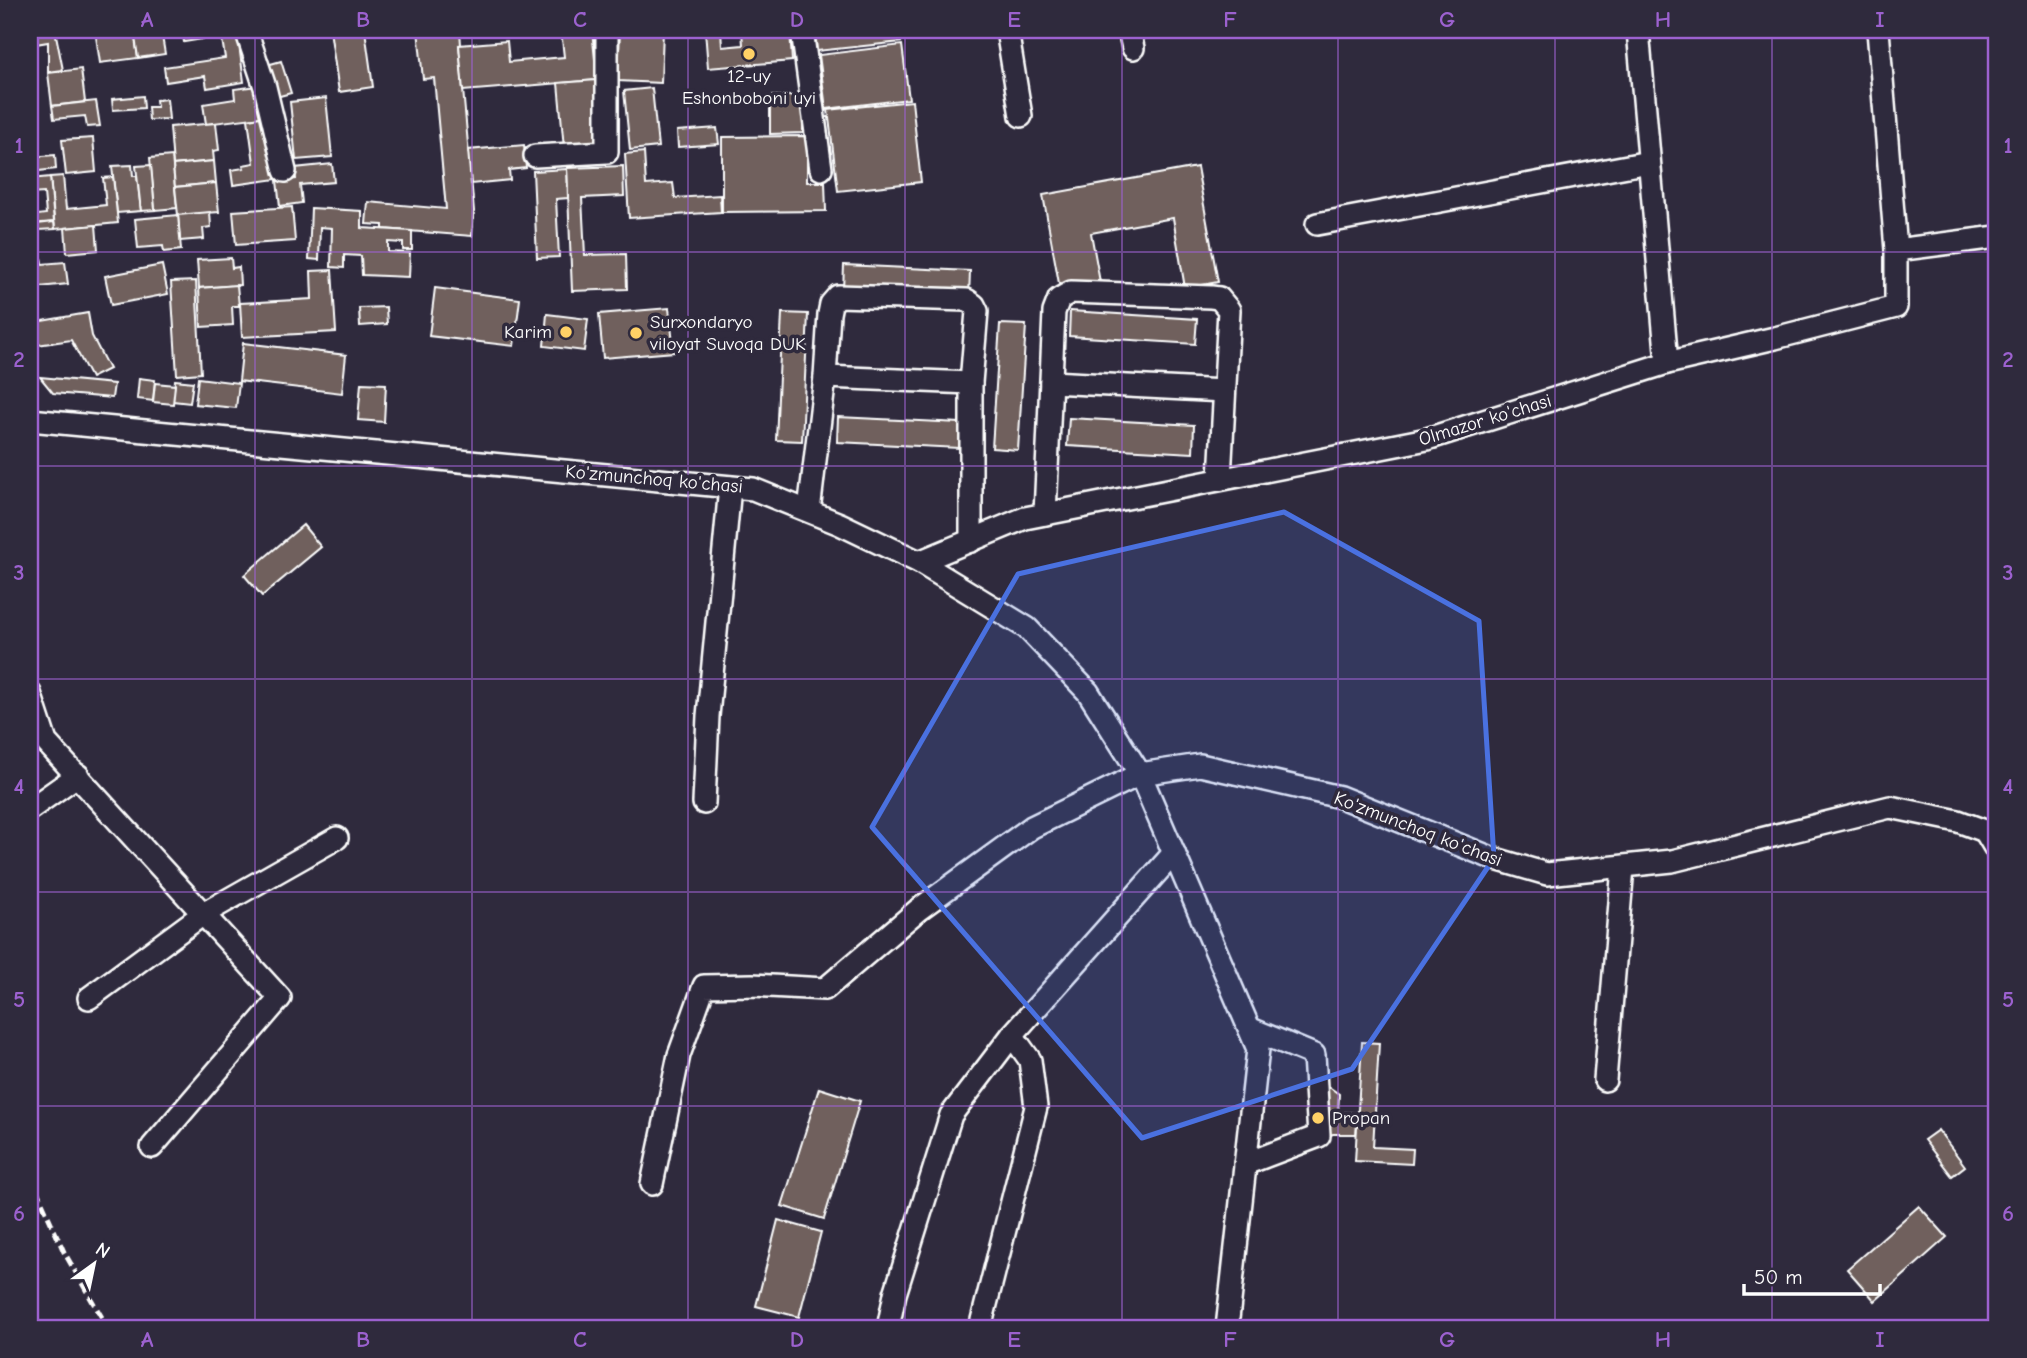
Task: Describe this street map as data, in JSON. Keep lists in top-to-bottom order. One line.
{"streets":{"street":["Olmazor ko'chasi","Ko'zmunchoq ko'chasi"]},"crossings":[["Olmazor ko'chasi","Ko'zmunchoq ko'chasi"]],"places":["12-uy Eshonboboni uyi","Karim","Surxondaryo viloyat Suvoqa DUK","Propan"],"scale_bar":"50 m","north":"top right","grid":{"columns":["A","B","C","D","E","F","G","H","I"],"rows":["1","2","3","4","5","6"]}}
